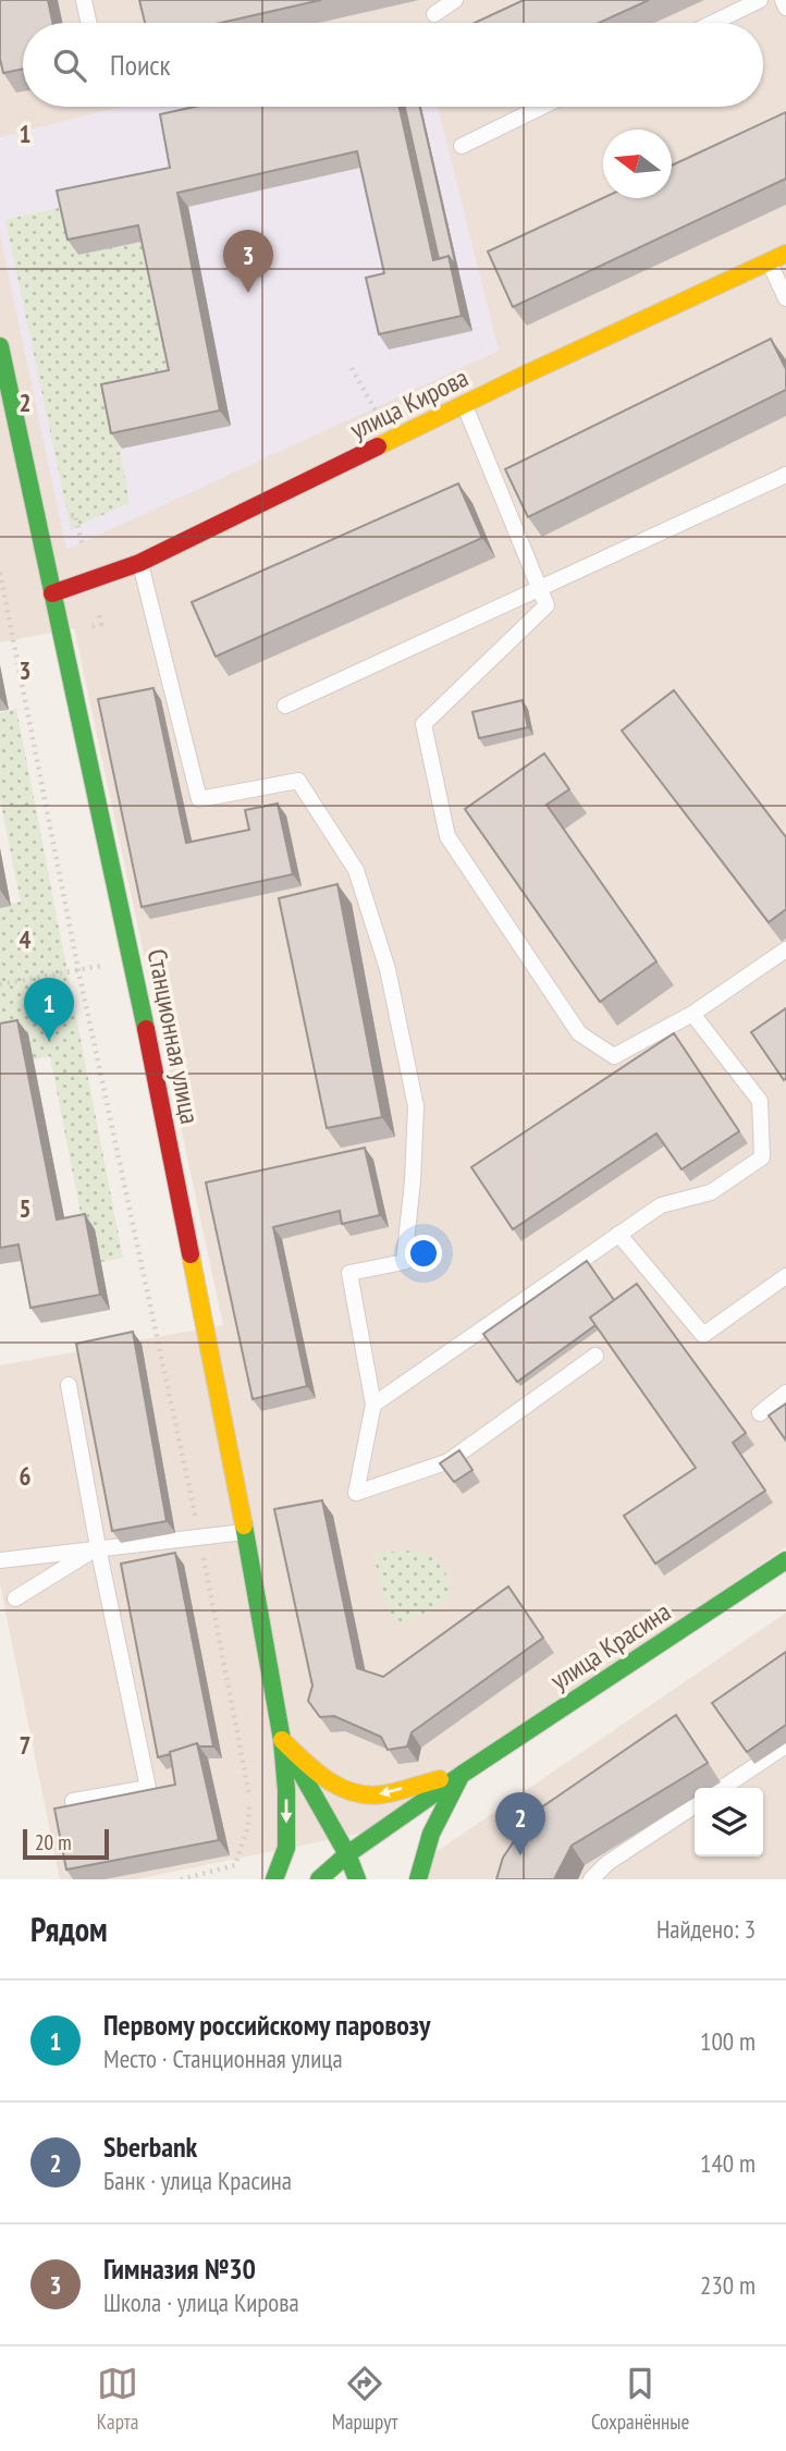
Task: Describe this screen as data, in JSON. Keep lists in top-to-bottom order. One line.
{"streets":{"main road":["улица Кирова","Станционная улица","улица Красина"]},"crossings":[["улица Кирова","Станционная улица"],["Станционная улица","улица Красина"]],"scale_bar":"20 m","north":"left","page":{"search":"Поиск","pins":["3","1","2"],"scale":"20 m","heading":["Рядом","Найдено: 3"],"list":[{"mark":"1","name":"Первому российскому паровозу","note":"Место · Станционная улица","value":"100 m"},{"mark":"2","name":"Sberbank","note":"Банк · улица Красина","value":"140 m"},{"mark":"3","name":"Гимназия №30","note":"Школа · улица Кирова","value":"230 m"}],"nav":["Карта","Маршрут","Сохранённые"]},"grid":{"rows":["1","2","3","4","5","6","7"]}}
